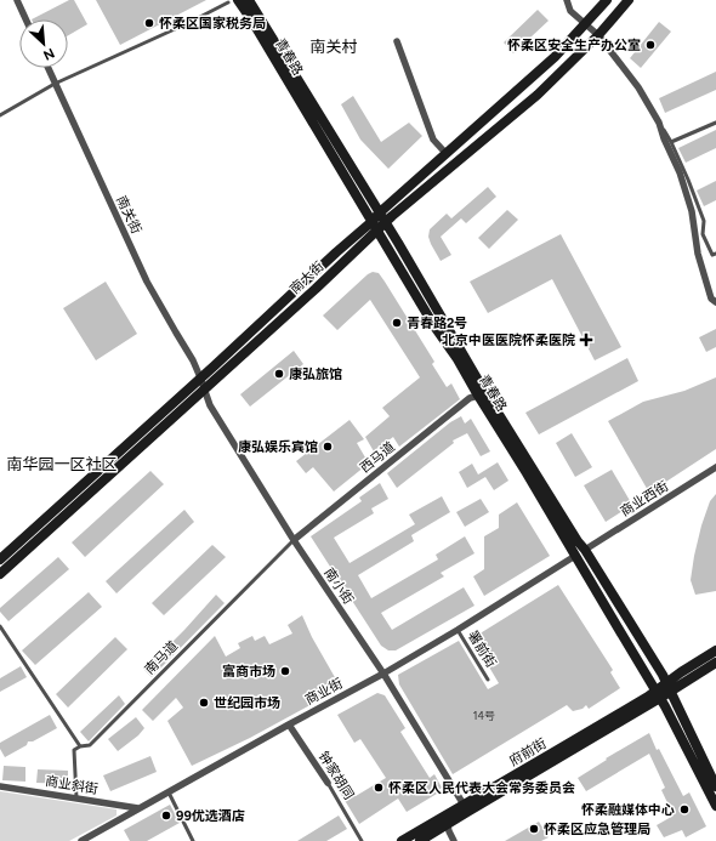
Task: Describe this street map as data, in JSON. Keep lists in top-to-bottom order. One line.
{"streets":{"main road":["青春路","南大街","府前街"],"street":["南关街","西马道","商业西街","南小街","商业街","钟家胡同","商业斜街"],"lane":["署前街","南马道"]},"crossings":[["青春路","南大街"],["青春路","西马道"],["青春路","商业西街"],["青春路","商业街"],["青春路","府前街"],["南关街","南大街"],["南关街","南小街"],["南大街","南小街"],["西马道","南小街"],["西马道","南马道"],["南小街","南马道"],["南小街","商业街"],["南小街","府前街"],["署前街","商业街"],["商业街","钟家胡同"],["商业街","商业斜街"]],"districts":["南关村","南华园一区社区"],"places":{"other":["怀柔区国家税务局","怀柔区安全生产办公室","青春路2号","康弘旅馆","康弘娱乐宾馆","富商市场","世纪园市场","怀柔区人民代表大会常务委员会","怀柔融媒体中心","99优选酒店","怀柔区应急管理局"],"health":["北京中医医院怀柔医院"]},"house_numbers":["14号"],"north":"bottom right"}
